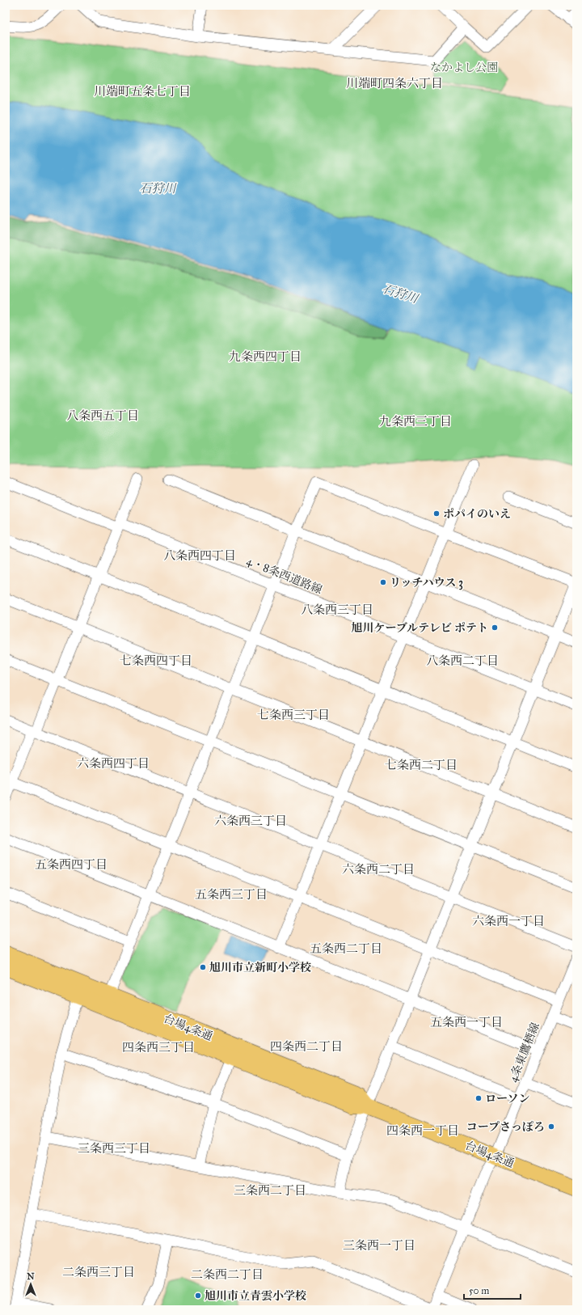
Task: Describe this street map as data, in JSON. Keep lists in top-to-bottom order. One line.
{"streets":{"highway":["台場4条通"],"street":["4・8条西道路線","4条東鷹栖線"]},"crossings":[["台場4条通","4条東鷹栖線"]],"districts":["川端町四条六丁目","川端町五条七丁目","九条西四丁目","八条西五丁目","九条西三丁目","八条西四丁目","八条西三丁目","七条西四丁目","八条西二丁目","七条西三丁目","六条西四丁目","七条西二丁目","六条西三丁目","五条西四丁目","六条西二丁目","五条西三丁目","六条西一丁目","五条西二丁目","五条西一丁目","四条西二丁目","四条西三丁目","四条西一丁目","三条西三丁目","三条西二丁目","三条西一丁目","二条西三丁目","二条西二丁目"],"water":["石狩川"],"parks":["なかよし公園"],"places":["ポパイのいえ","リッチハウス 3","旭川ケーブルテレビ ポテト","旭川市立新町小学校","ローソン","コープさっぽろ","旭川市立青雲小学校"],"scale_bar":"50 m","north":"top"}
